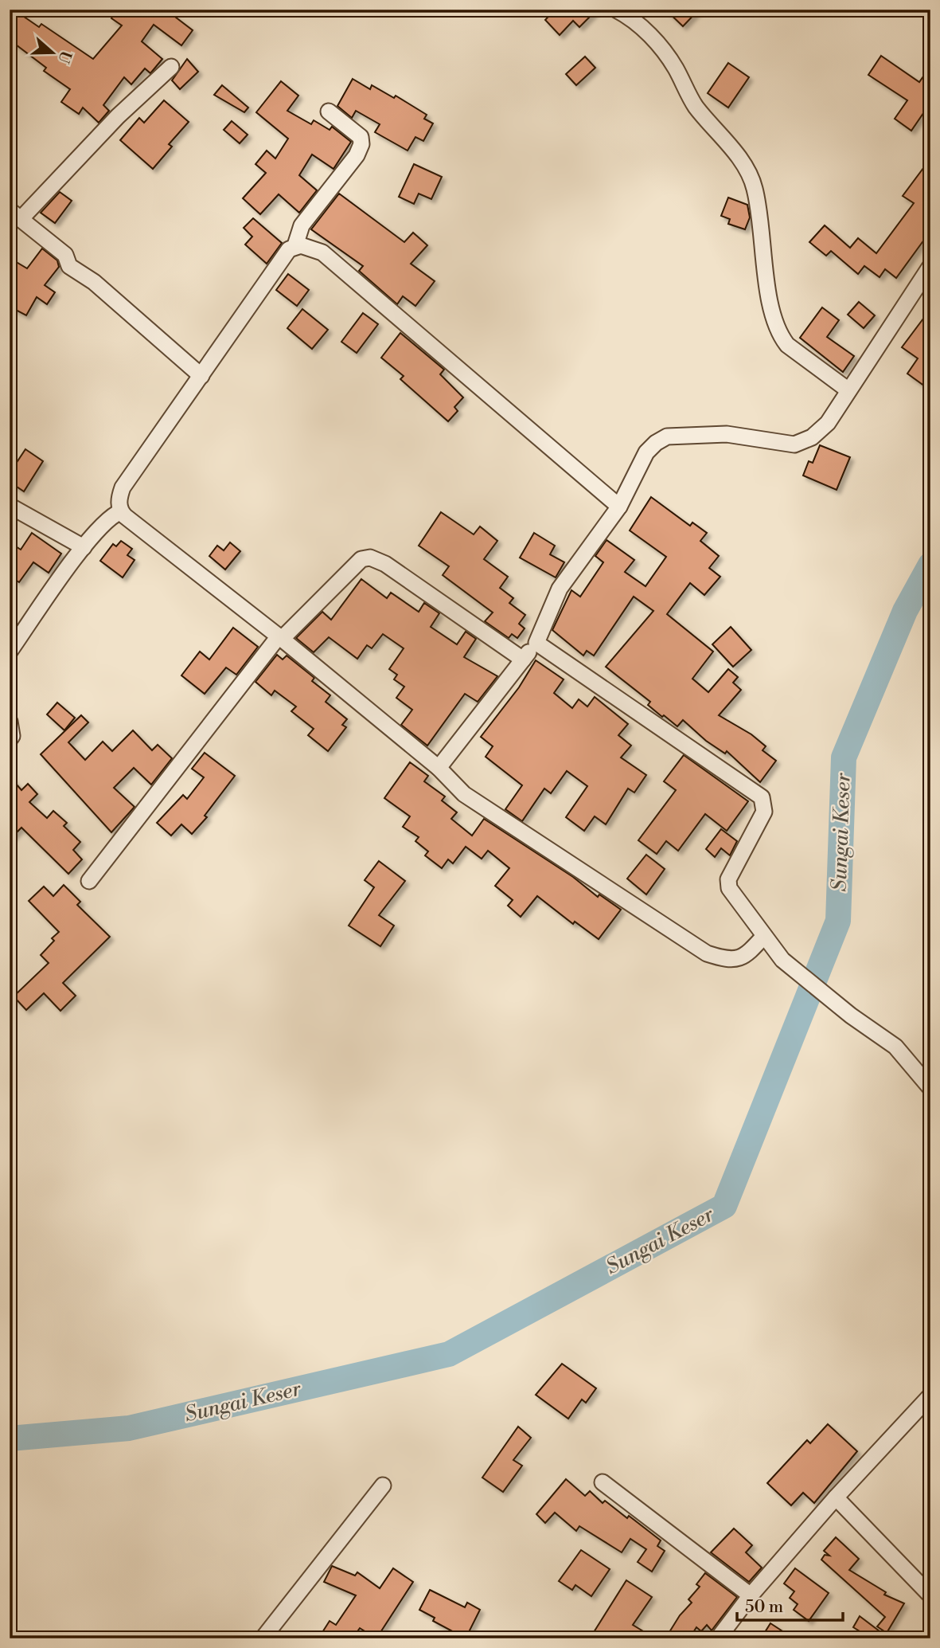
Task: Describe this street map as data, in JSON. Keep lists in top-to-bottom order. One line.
{"water":["Sungai Keser"],"scale_bar":"50 m","north":"right"}
